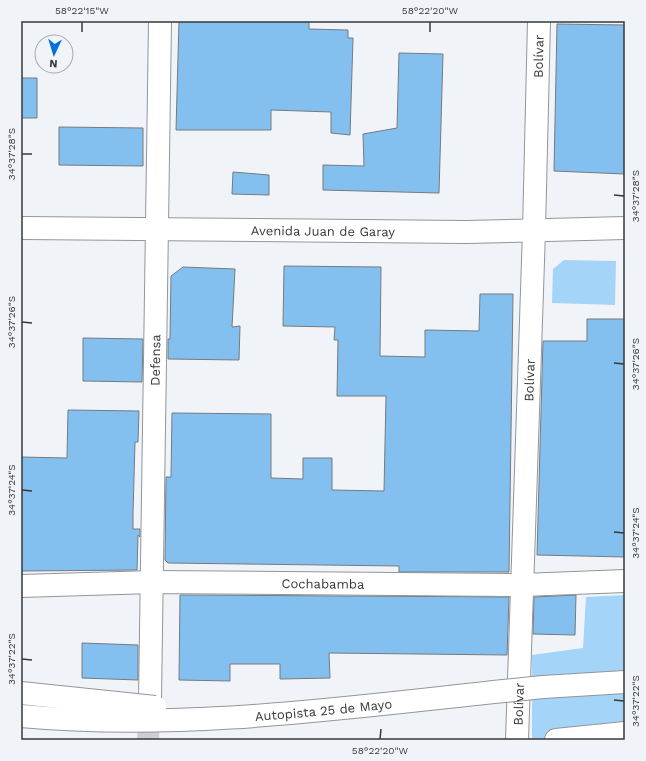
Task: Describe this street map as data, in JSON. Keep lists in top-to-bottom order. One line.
{"streets":{"main road":["Bolívar","Avenida Juan de Garay","Defensa","Cochabamba","Autopista 25 de Mayo"]},"crossings":[["Bolívar","Avenida Juan de Garay"],["Bolívar","Cochabamba"],["Avenida Juan de Garay","Defensa"],["Defensa","Cochabamba"]],"north":"bottom","coordinates":["58°22'15\"W","58°22'20\"W","34°37'28\"S","34°37'26\"S","34°37'24\"S","34°37'22\"S"]}
